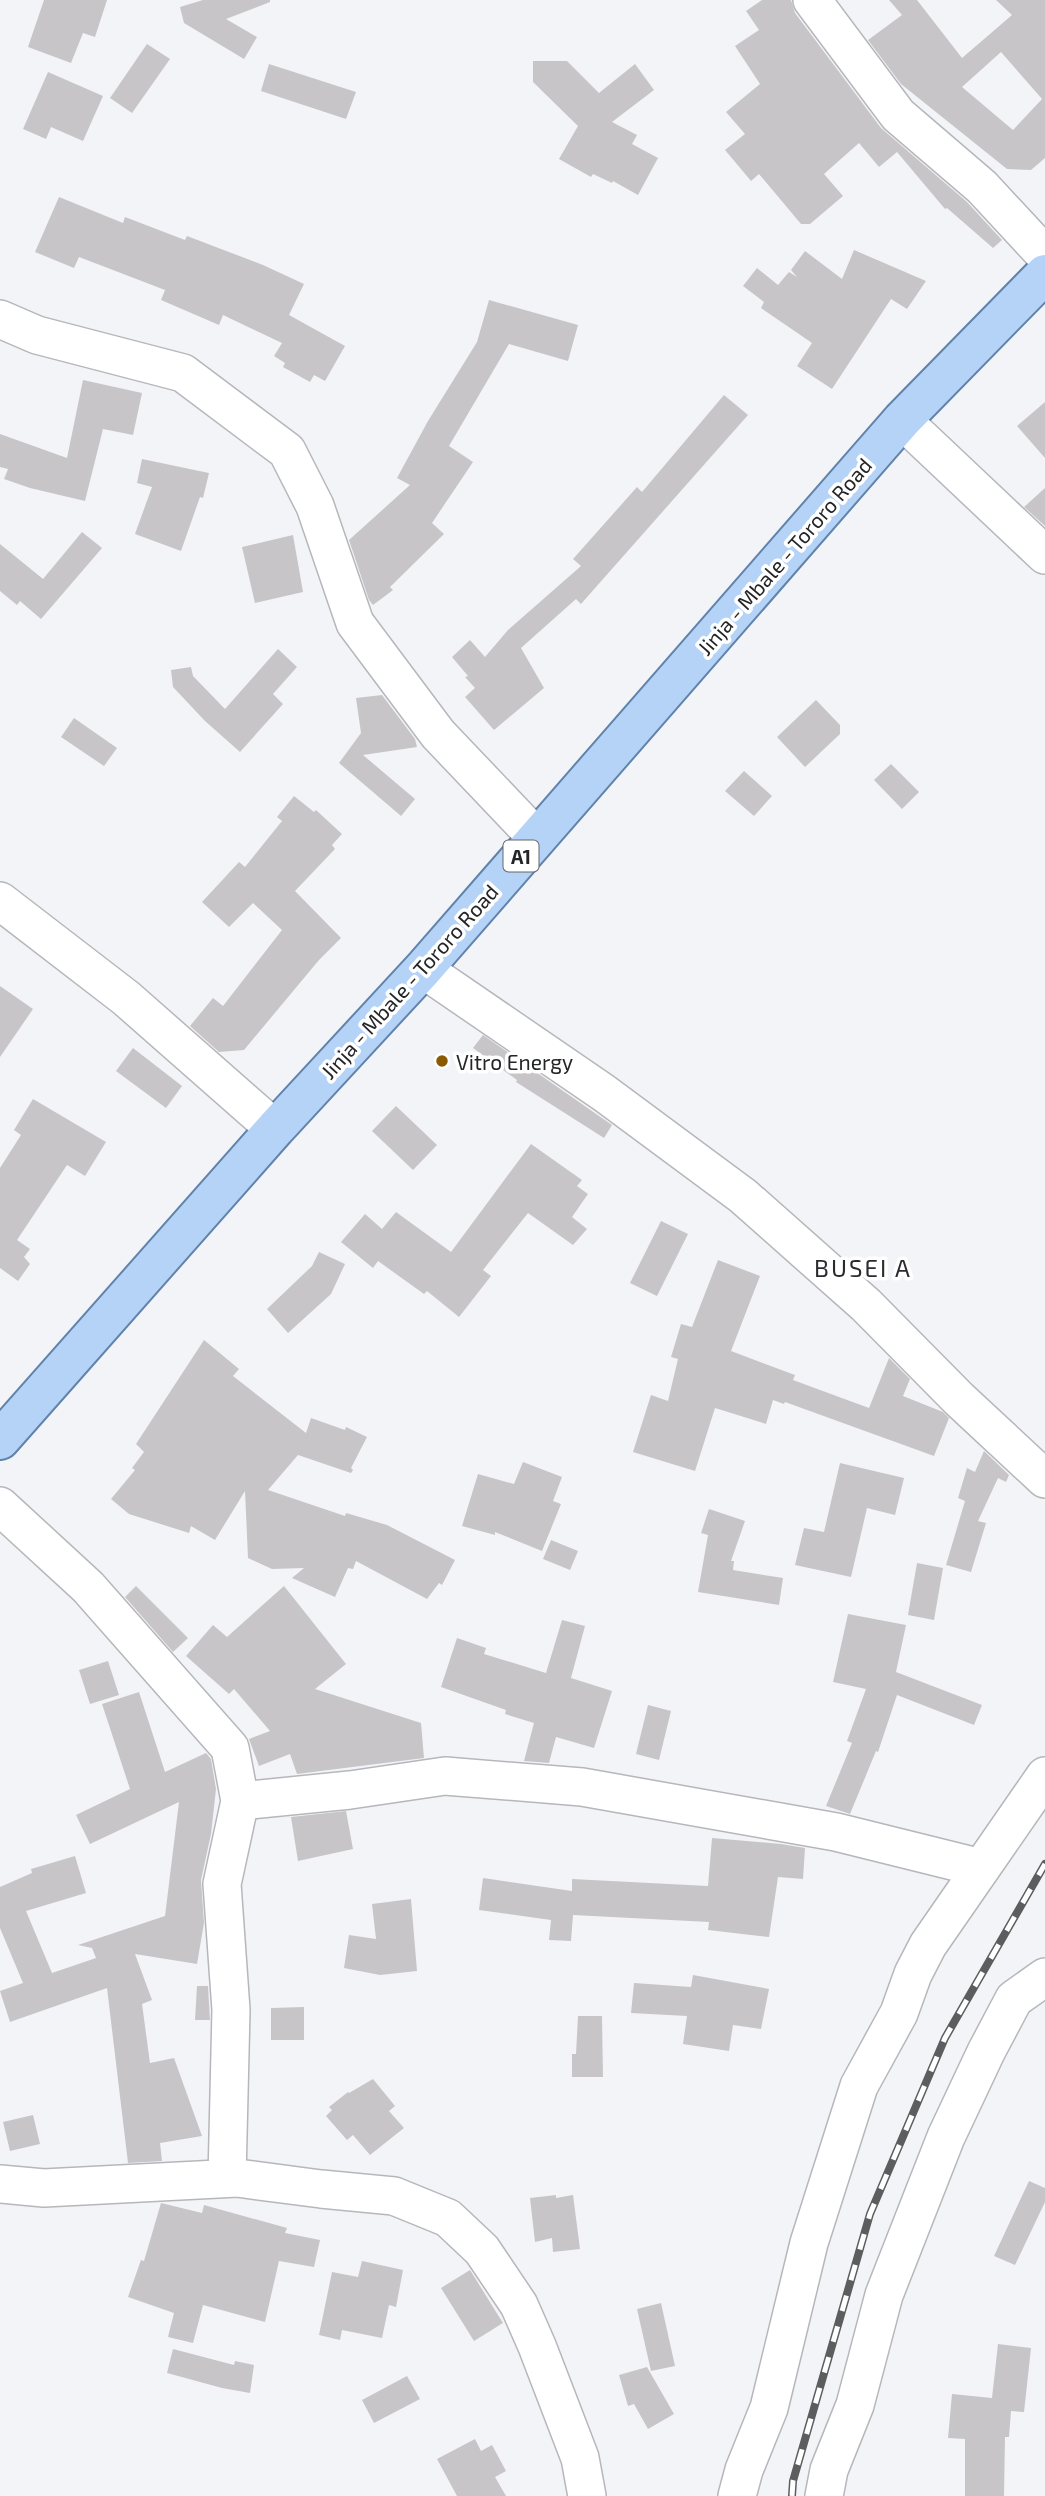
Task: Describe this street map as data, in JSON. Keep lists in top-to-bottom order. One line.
{"streets":{"main road":["Jinja - Mbale - Tororo Road","A1"]},"districts":["BUSEI A"],"places":["Vitro Energy"]}
